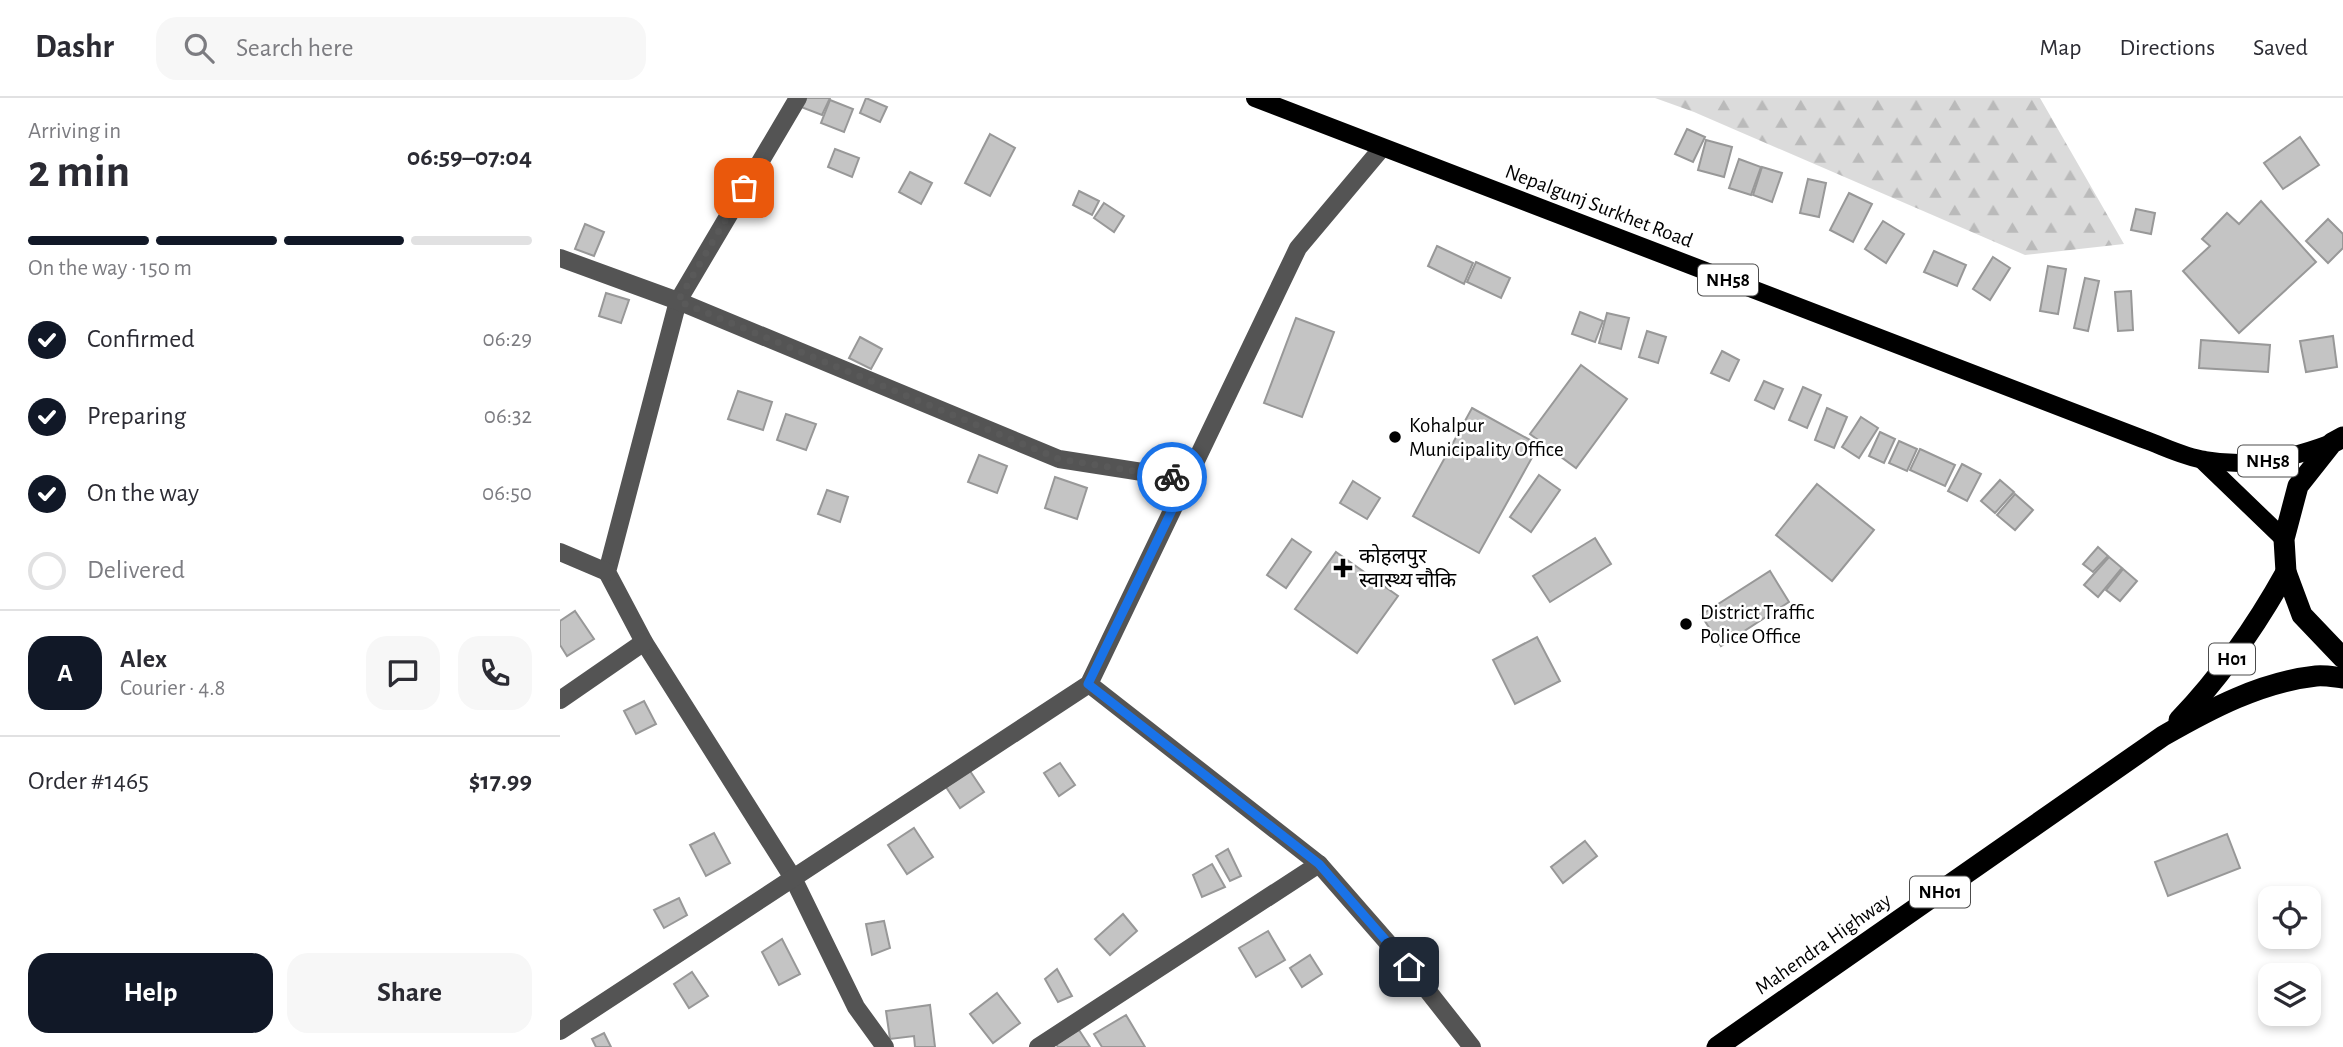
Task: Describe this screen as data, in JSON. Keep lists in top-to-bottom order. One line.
{"streets":{"highway":["H01","NH01","Mahendra Highway"],"main road":["Nepalgunj Surkhet Road","NH58"]},"places":{"other":["Kohalpur Municipality Office","District Traffic Police Office"],"health":["कोहलपुर स्वास्थ्य चौकि"]},"page":{"header":"Dashr","search":"Search here","nav":["Map","Directions","Saved"],"heading":["2 min","Arriving in","06:59–07:04"],"panel":["Alex","Courier · 4.8","Order #1465","$17.99"],"bar":"On the way · 150 m","list":[["Confirmed","06:29"],["Preparing","06:32"],["On the way","06:50"],"Delivered"],"round":"A","buttons":["Help","Share"]}}
